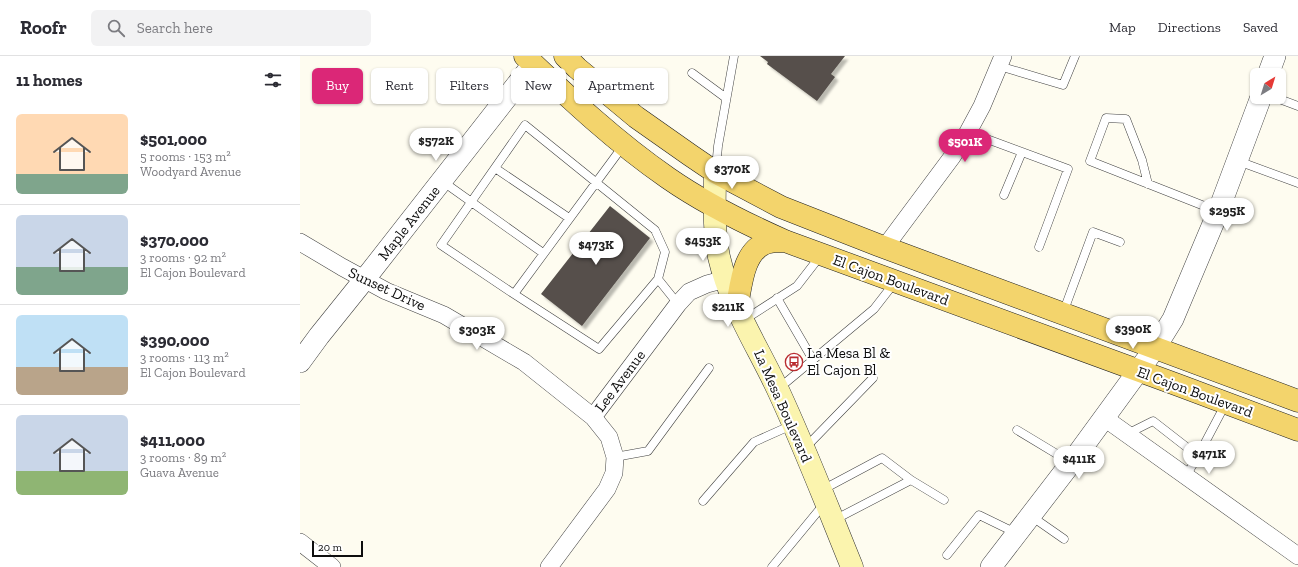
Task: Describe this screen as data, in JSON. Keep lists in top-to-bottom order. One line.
{"streets":{"main road":["El Cajon Boulevard","La Mesa Boulevard"],"street":["Maple Avenue","Sunset Drive","Lee Avenue"]},"crossings":[["Maple Avenue","El Cajon Boulevard"],["Maple Avenue","Sunset Drive"],["El Cajon Boulevard","La Mesa Boulevard"],["Sunset Drive","Lee Avenue"],["Lee Avenue","La Mesa Boulevard"]],"places":{"bus stop":["La Mesa Bl & El Cajon Bl"]},"scale_bar":"20 m","north":"top right","page":{"header":"Roofr","search":"Search here","nav":["Map","Directions","Saved"],"heading":"11 homes","chip":["Buy","Rent","Filters","New","Apartment"],"list":[{"name":"$501,000","note":"5 rooms · 153 m² · Woodyard Avenue"},{"name":"$370,000","note":"3 rooms · 92 m² · El Cajon Boulevard"},{"name":"$390,000","note":"3 rooms · 113 m² · El Cajon Boulevard"},{"name":"$411,000","note":"3 rooms · 89 m² · Guava Avenue"}],"price":["$572K","$501K","$370K","$295K","$453K","$473K","$211K","$390K","$303K","$471K","$411K"],"scale":"20 m"}}
